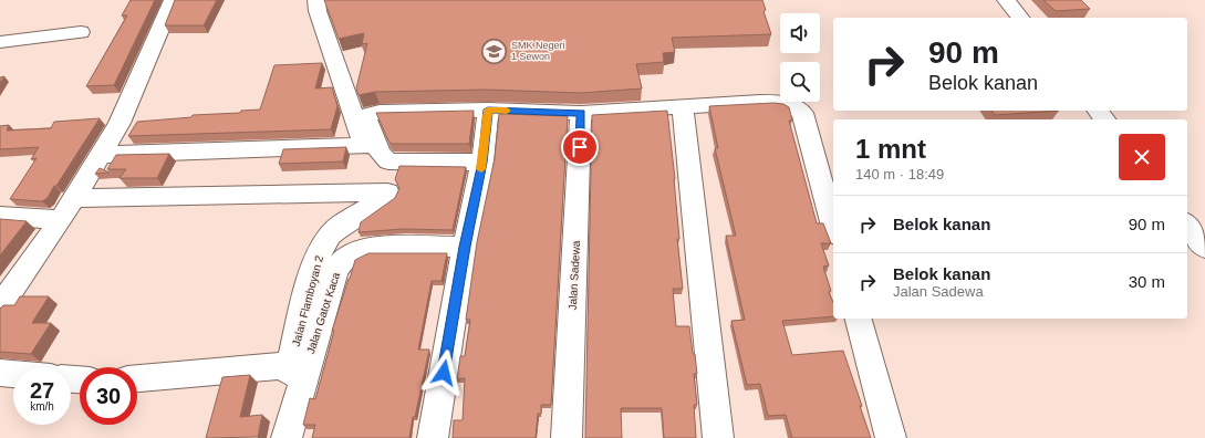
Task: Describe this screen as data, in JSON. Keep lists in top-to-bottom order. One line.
{"streets":{"street":["Jalan Sadewa","Jalan Flamboyan 2","Jalan Gatot Kaca"]},"places":{"school or university":["SMK Negeri 1 Sewon"]},"page":{"turn":["90 m","Belok kanan"],"heading":["1 mnt","140 m · 18:49"],"list":[{"name":"Belok kanan","value":"90 m"},{"name":"Belok kanan","note":"Jalan Sadewa","value":"30 m"}],"speed":"27 km/h","limit":"30"}}
